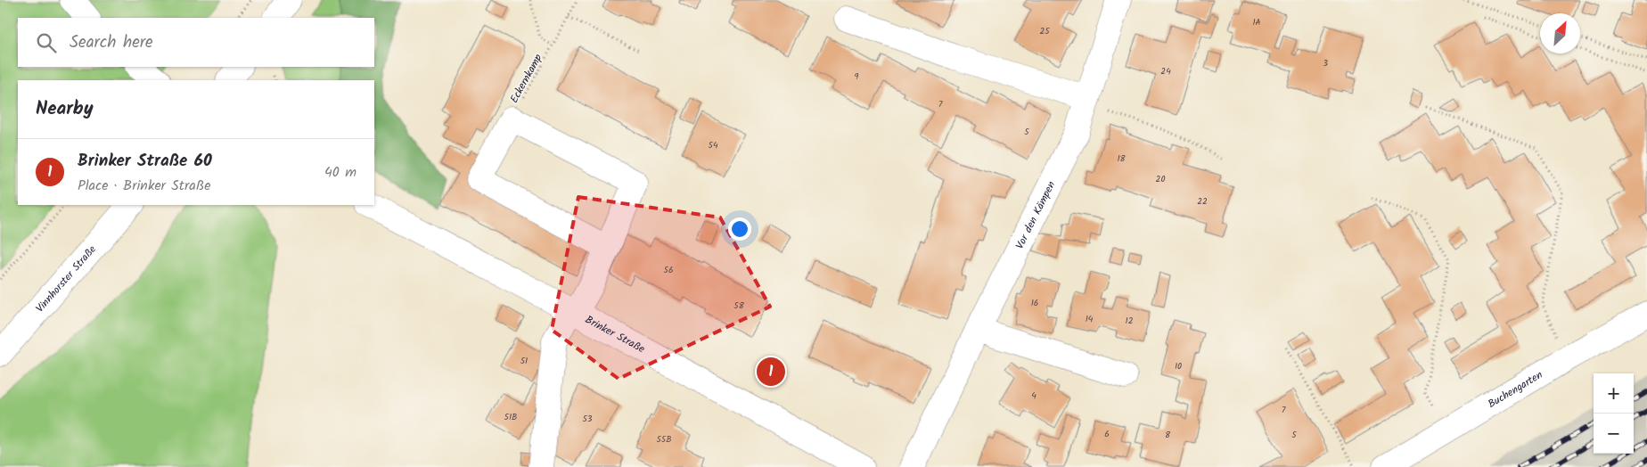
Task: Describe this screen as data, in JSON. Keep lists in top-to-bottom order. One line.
{"streets":{"street":["Vor den Kämpen","Vinnhorster Straße","Brinker Straße","Buchengarten"],"path":["Eckernkamp"]},"house_numbers":["1A","25","3","24","9","7","5","54","18","20","22","56","16","58","14","12","51","10","4","7","51B","53","6","8","5","55B"],"north":"top right","page":{"search":"Search here","heading":"Nearby","list":[{"mark":"1","name":"Brinker Straße 60","note":"Place · Brinker Straße","value":"40 m"}],"pins":"1","map_buttons":["+","−"]}}
